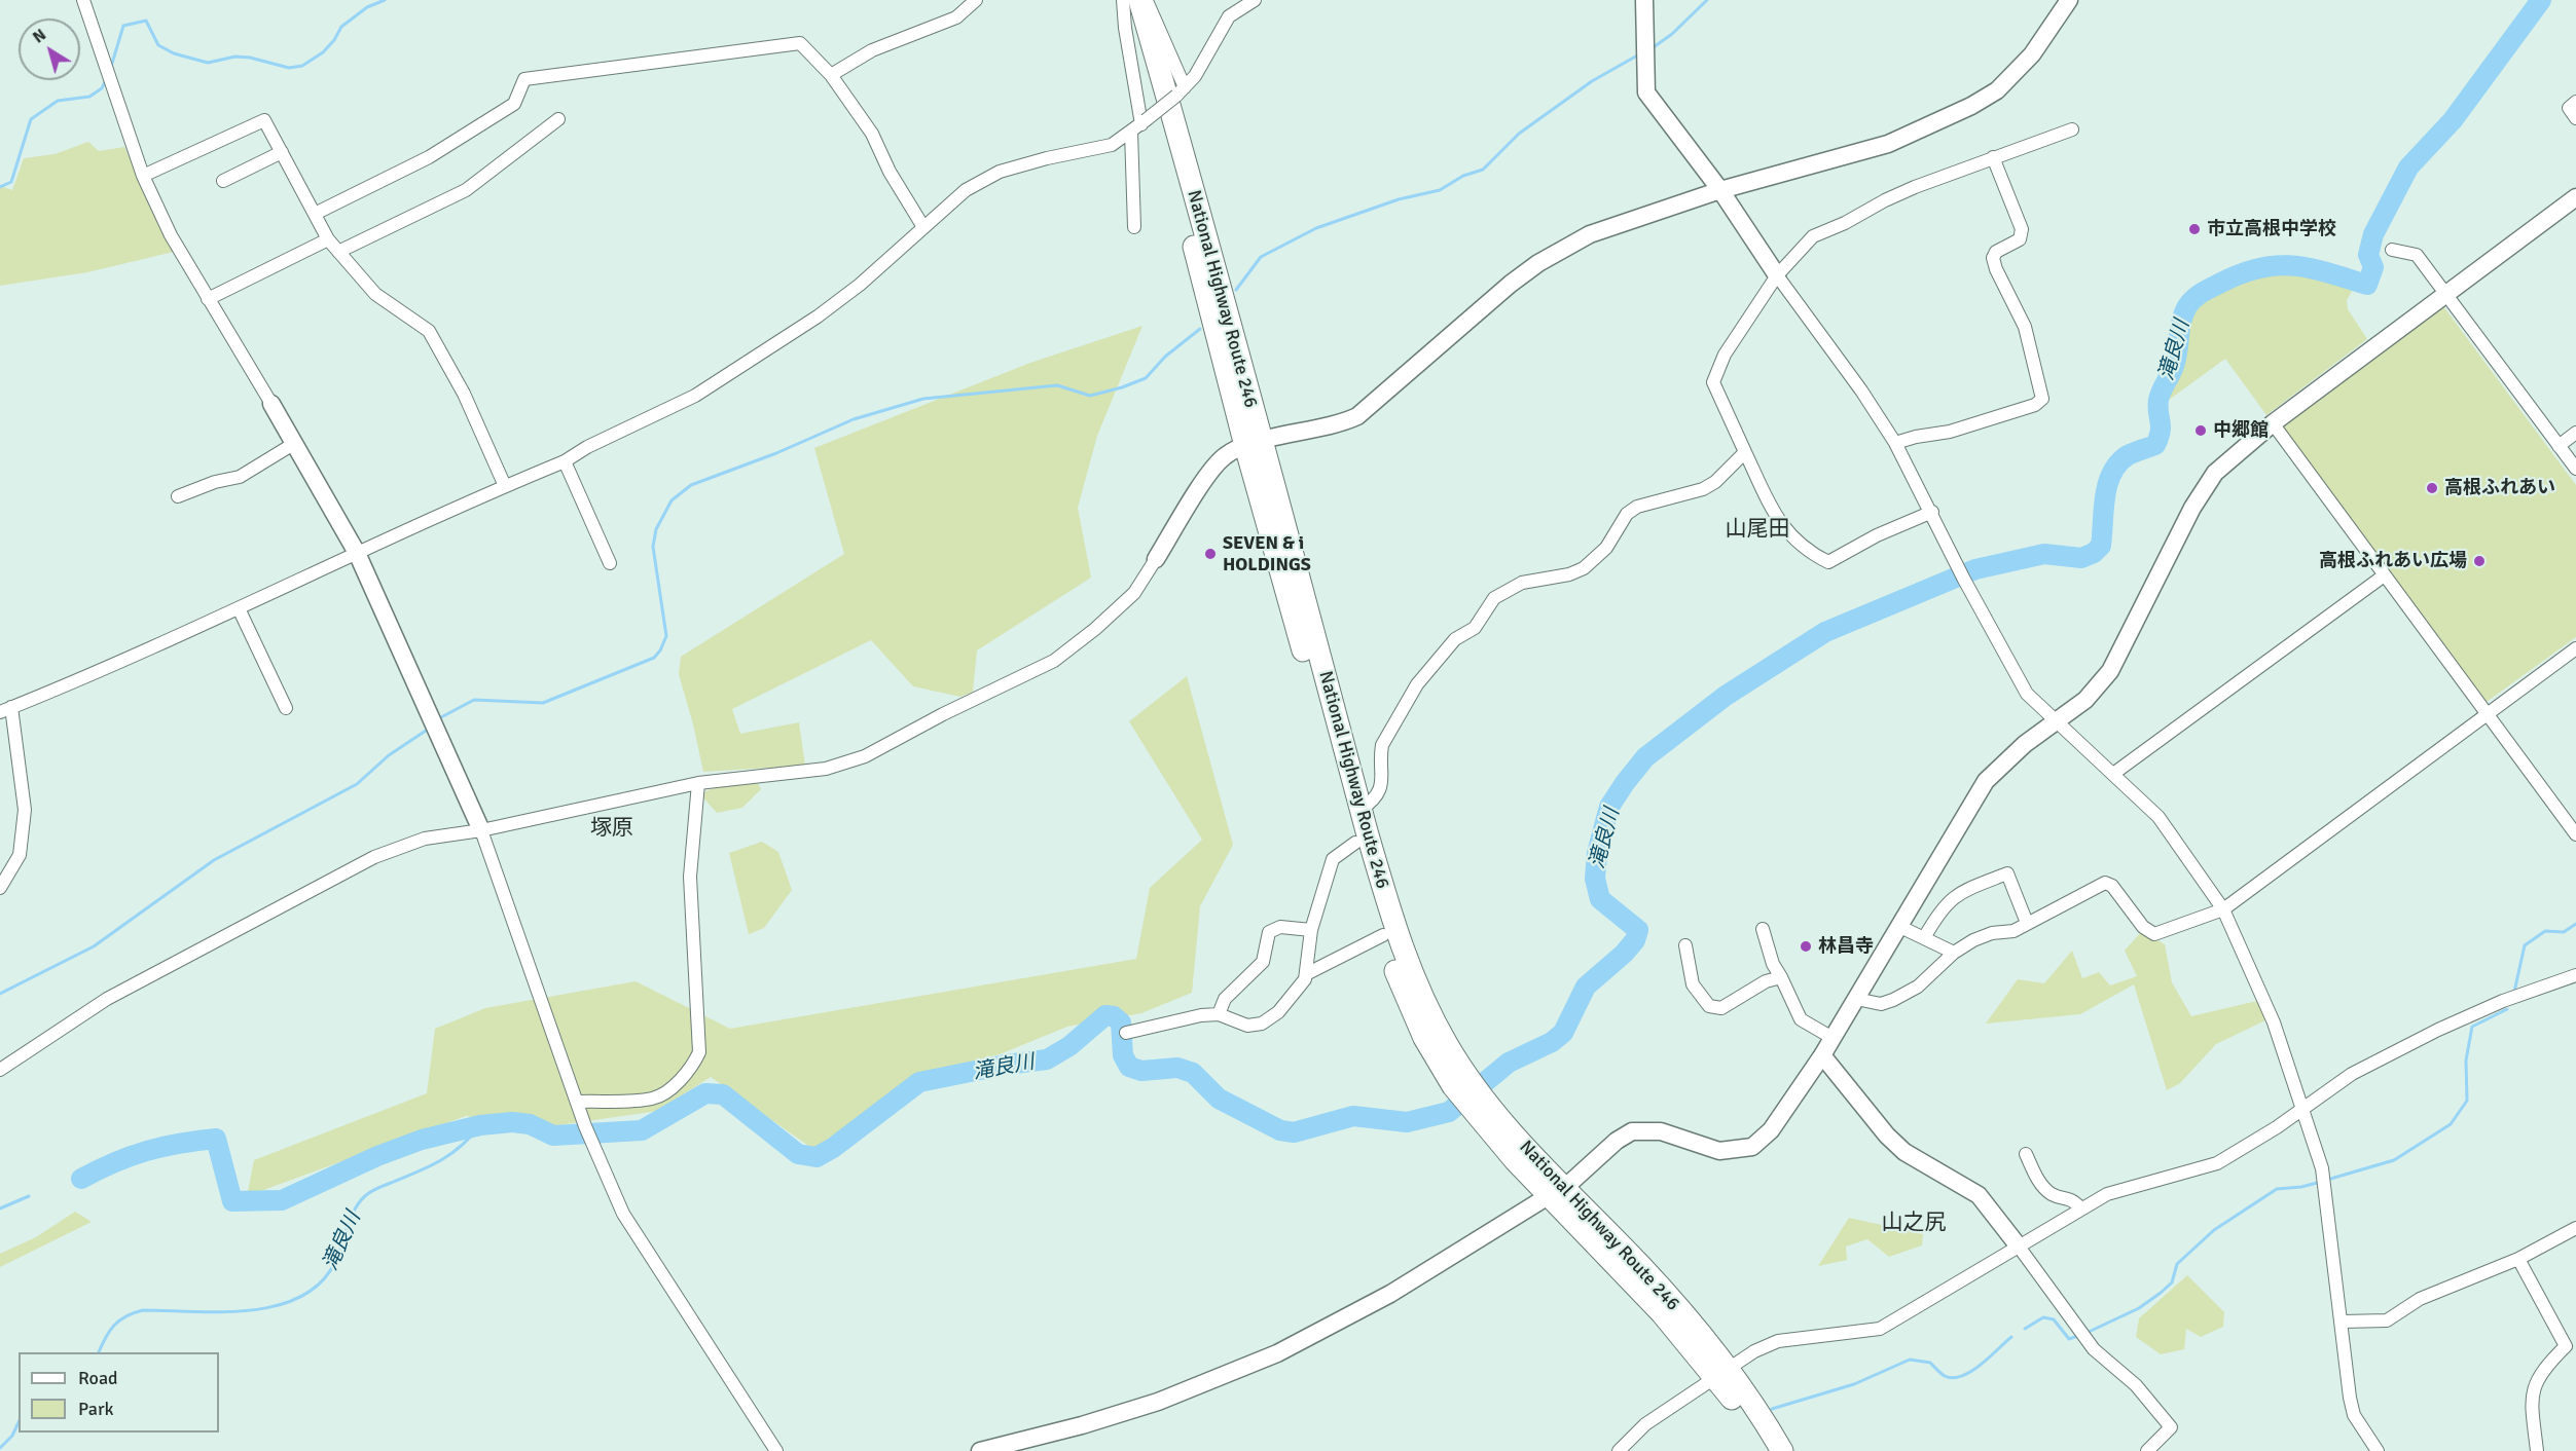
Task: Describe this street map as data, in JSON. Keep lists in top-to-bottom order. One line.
{"streets":{"highway":["National Highway Route 246"]},"districts":["山尾田","塚原","山之尻"],"water":["滝良川"],"places":["市立高根中学校","中郷館","高根ふれあい","SEVEN & i HOLDINGS","高根ふれあい広場","林昌寺"],"legend":["Road","Park"],"north":"top left"}
